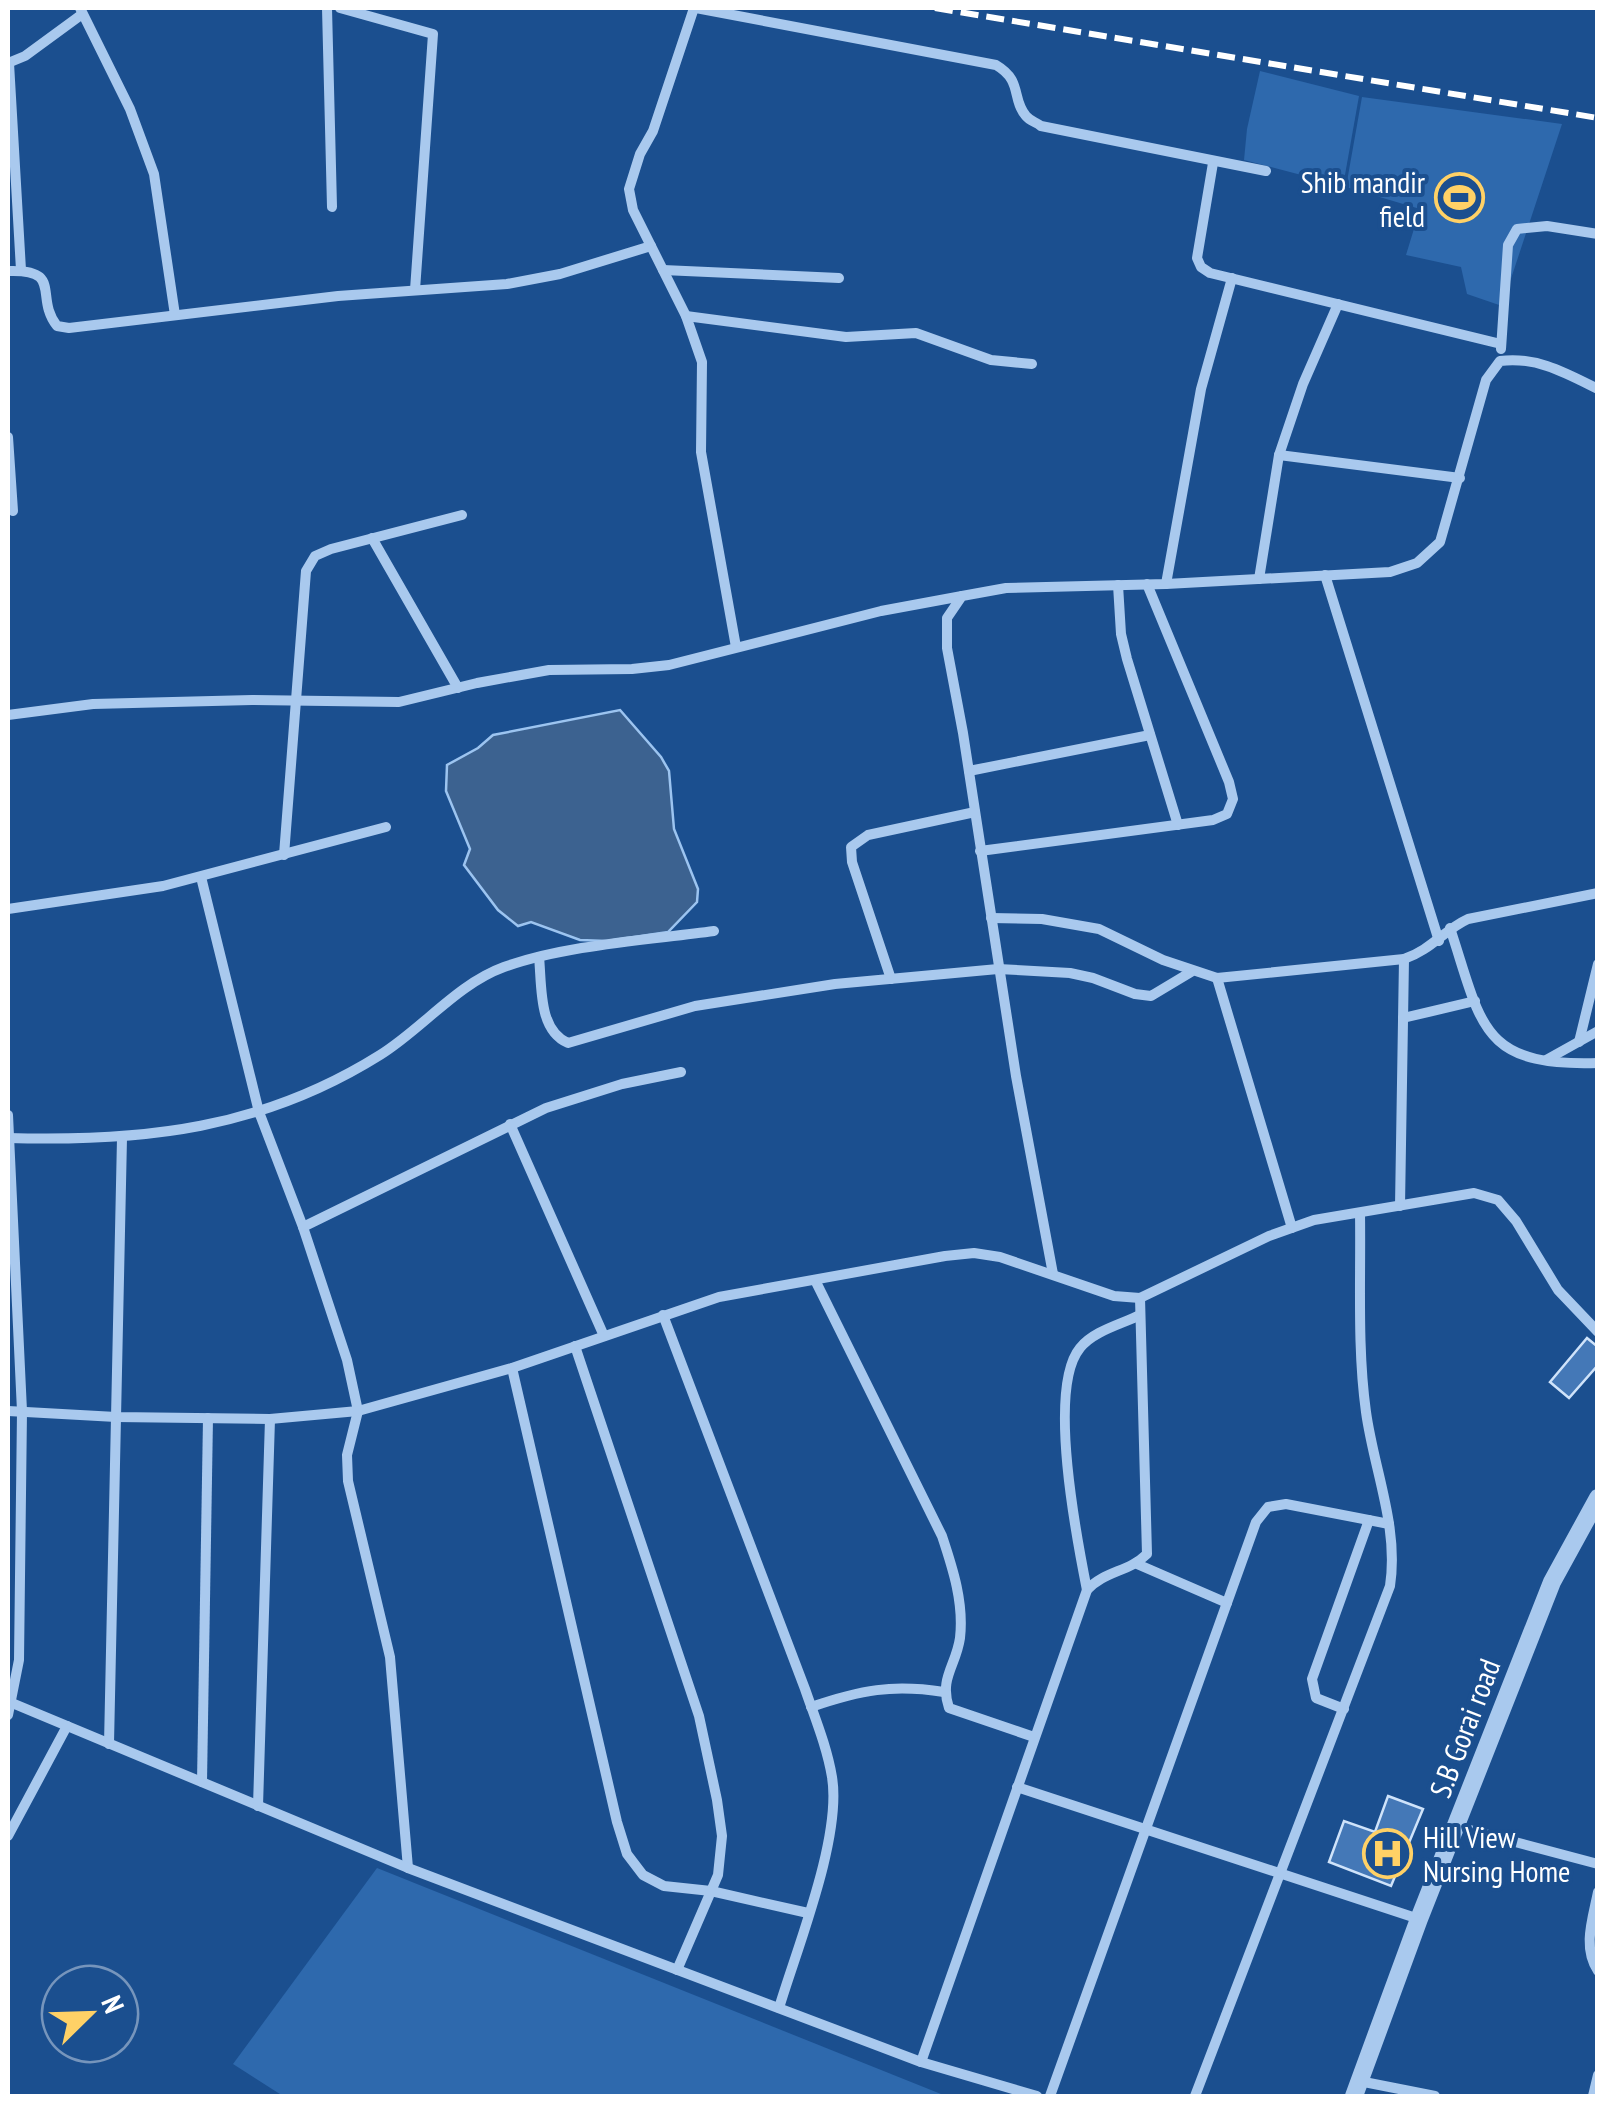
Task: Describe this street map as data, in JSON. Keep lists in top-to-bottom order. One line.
{"streets":{"street":["S.B Gorai road"]},"places":{"sports":["Shib mandir field"],"hospital":["Hill View Nursing Home"]},"north":"top right"}
